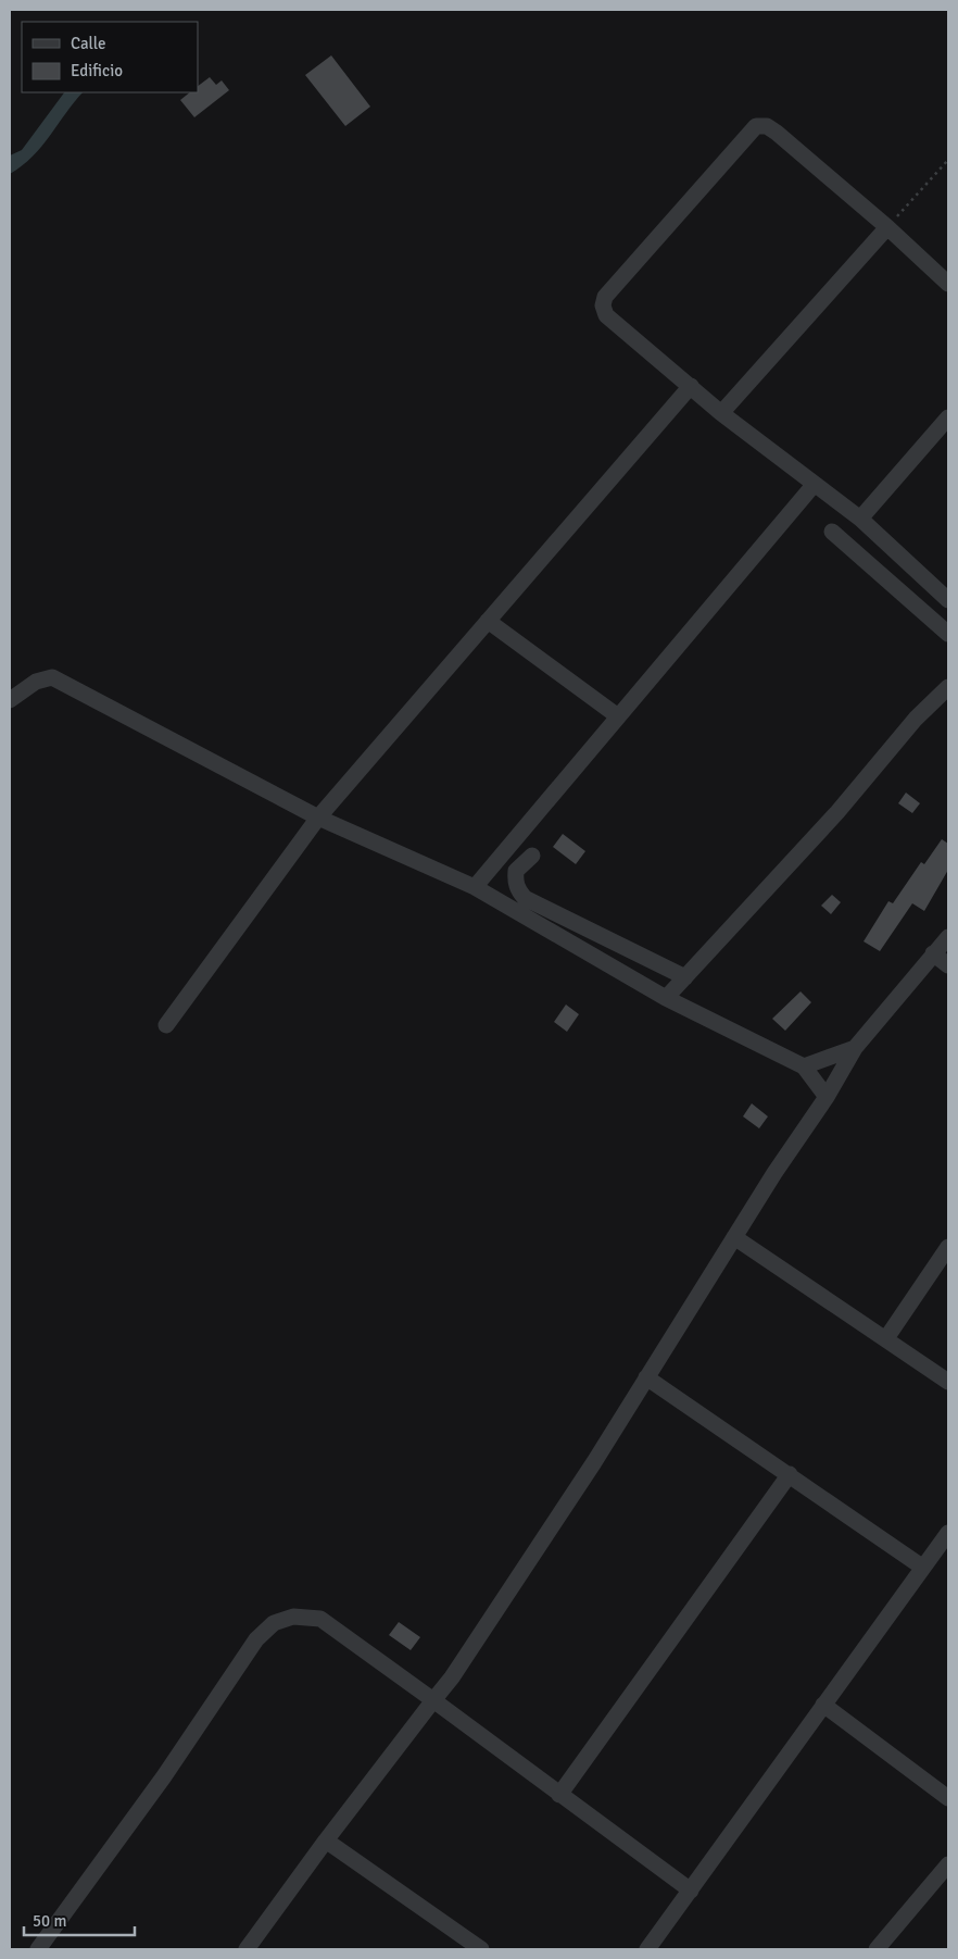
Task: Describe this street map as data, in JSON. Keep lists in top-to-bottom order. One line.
{"legend":["Calle","Edificio"],"scale_bar":"50 m"}
